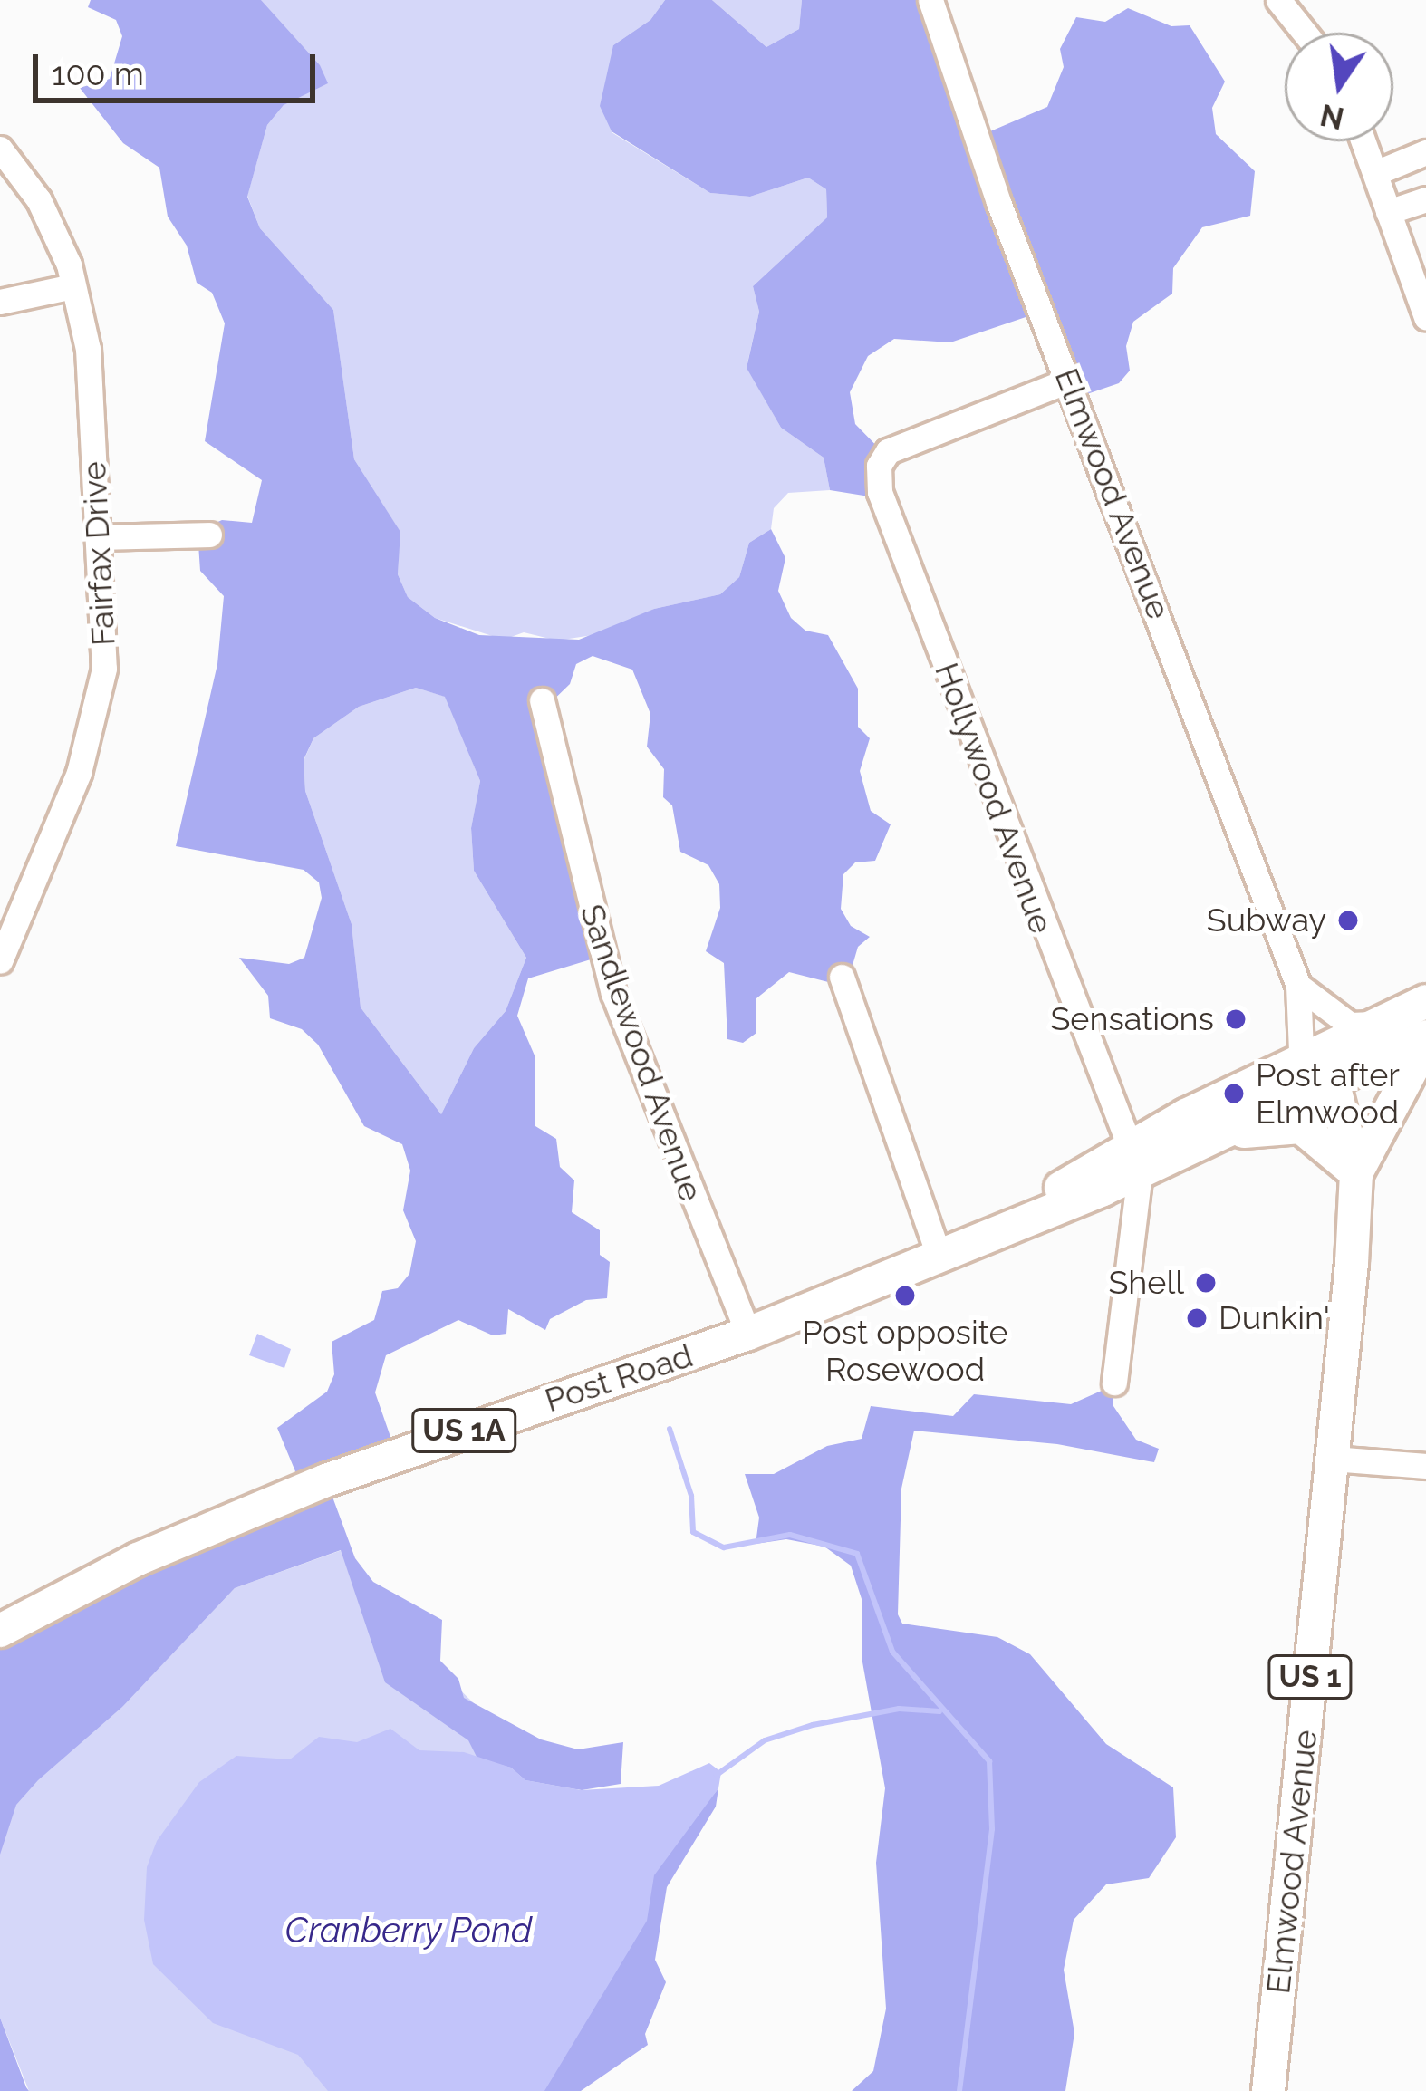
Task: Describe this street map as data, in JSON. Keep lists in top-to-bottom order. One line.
{"streets":{"main road":["Elmwood Avenue","Post Road","US 1A","US 1"],"street":["Fairfax Drive","Hollywood Avenue","Sandlewood Avenue"]},"crossings":[["Elmwood Avenue","Hollywood Avenue"],["Elmwood Avenue","Post Road"],["Hollywood Avenue","Post Road"],["Sandlewood Avenue","Post Road"]],"water":["Cranberry Pond"],"places":["Subway","Sensations","Post after Elmwood","Shell","Post opposite Rosewood","Dunkin'"],"scale_bar":"100 m","north":"bottom"}
